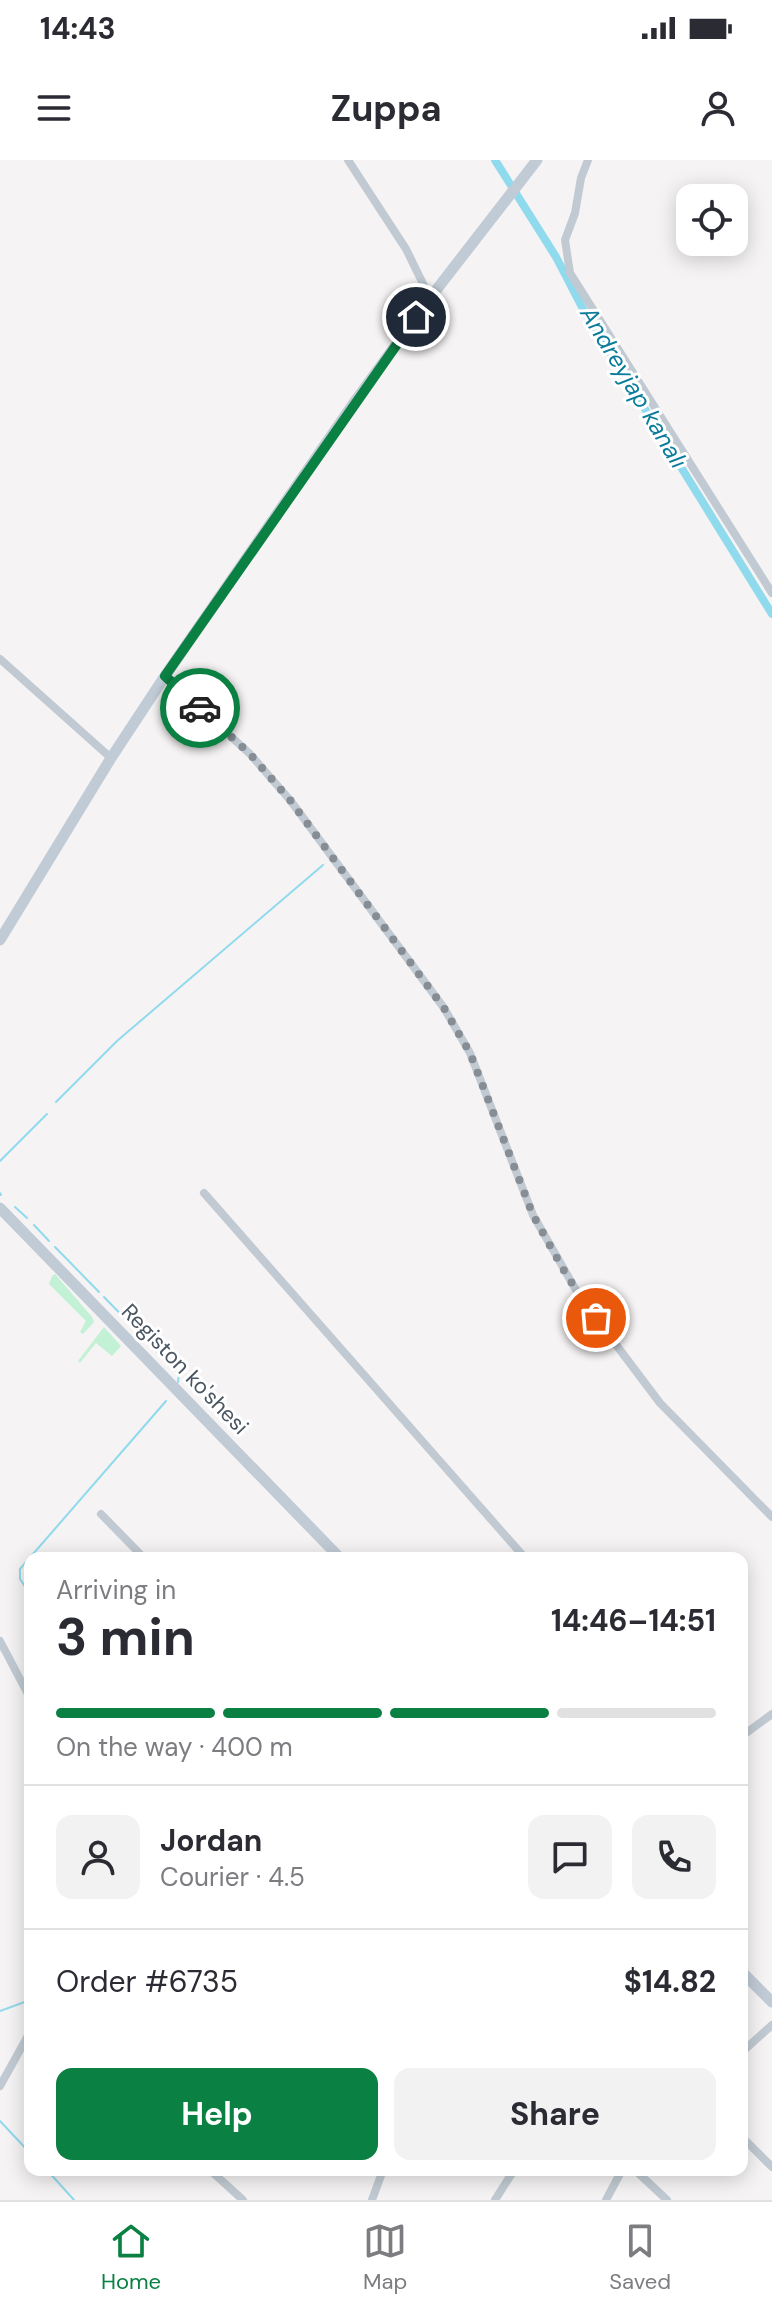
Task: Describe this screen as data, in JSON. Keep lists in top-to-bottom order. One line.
{"streets":{"street":["Registon ko'shesi"]},"water":["Andreyjap kanalı"],"page":{"status":"14:43","header":"Zuppa","heading":["3 min","Arriving in","14:46–14:51"],"panel":["Jordan","Courier · 4.5","Order #6735","$14.82"],"bar":"On the way · 400 m","buttons":["Help","Share"],"tabs":["Home","Map","Saved"]}}
